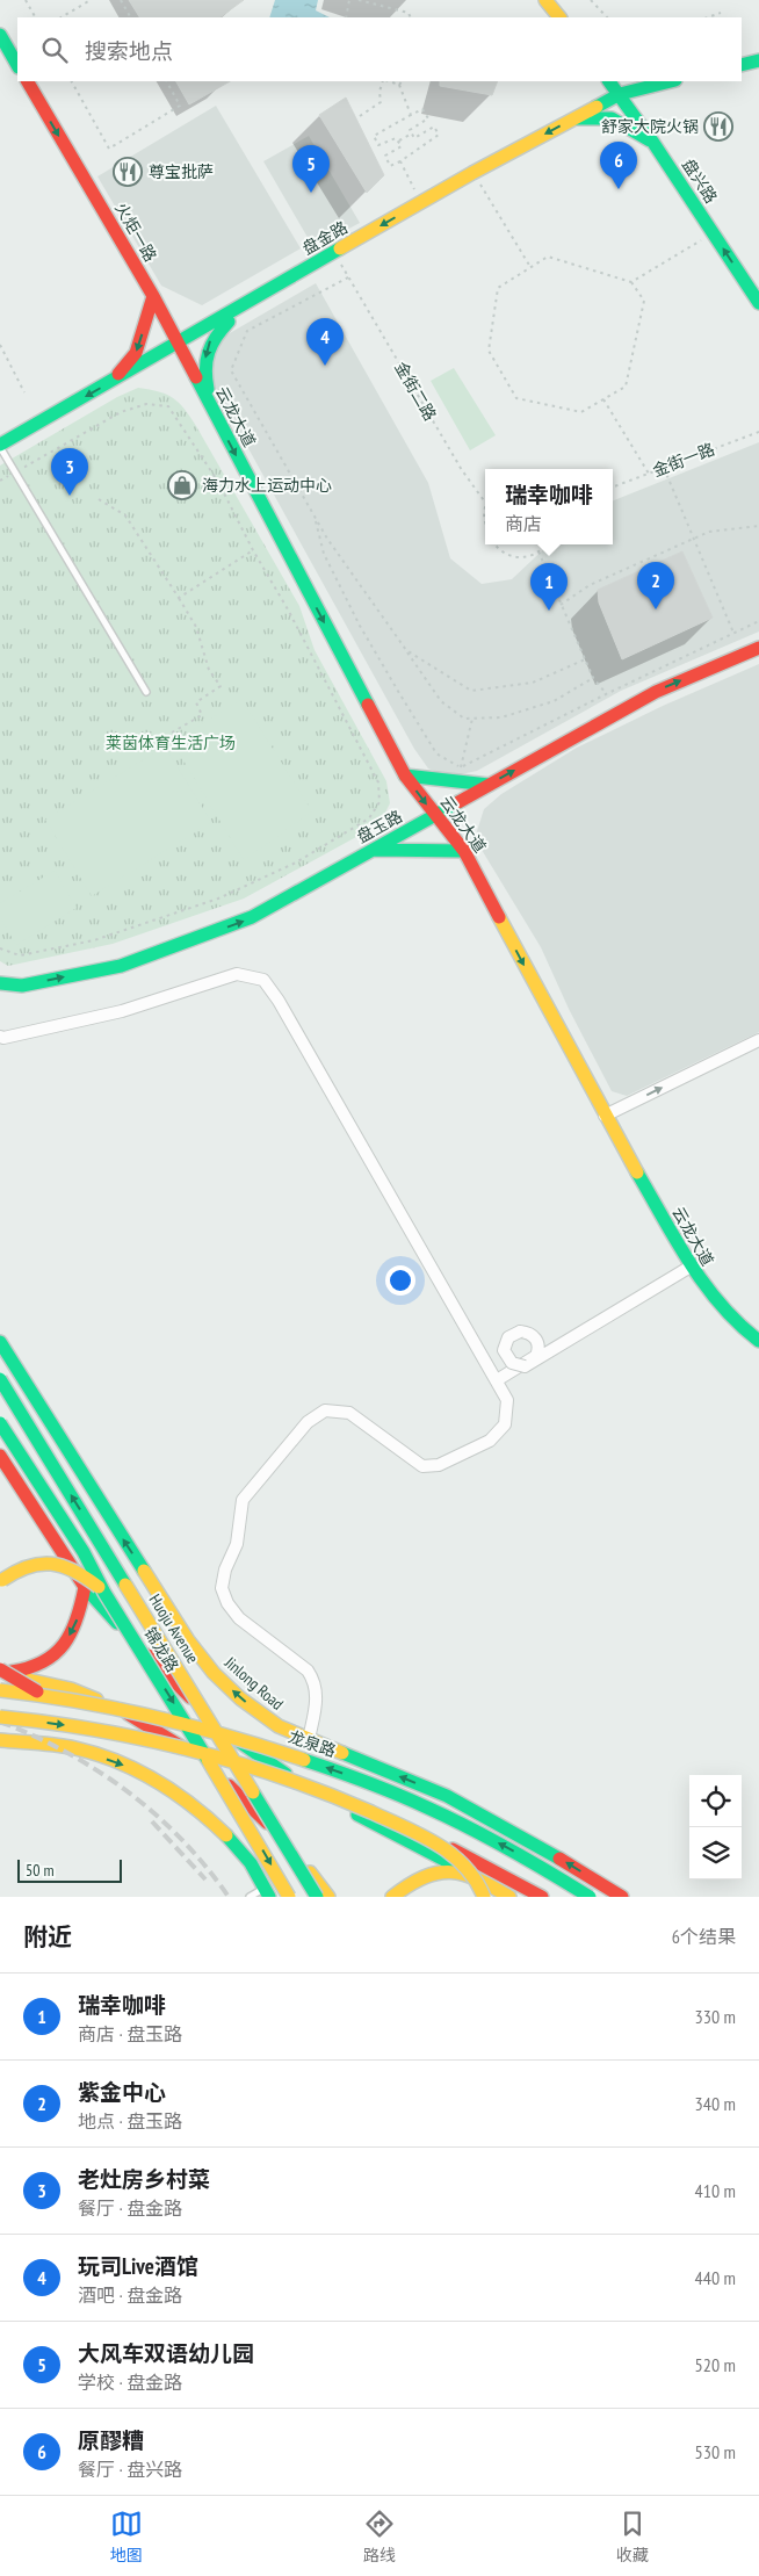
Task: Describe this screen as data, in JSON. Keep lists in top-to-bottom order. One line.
{"streets":{"street":["盘兴路","火炬一路","盘金路","云龙大道","盘玉路","Huoju Avenue","锦龙路","Jinlong Road","龙泉路"],"path":["金街二路","金街一路"]},"crossings":[["盘兴路","盘金路"],["火炬一路","盘金路"],["火炬一路","云龙大道"],["盘金路","云龙大道"],["云龙大道","盘玉路"]],"one_way":["火炬一路","盘金路","云龙大道","盘玉路"],"parks":["莱茵体育生活广场"],"places":{"restaurant":["舒家大院火锅","尊宝批萨"],"shop":["海力水上运动中心"]},"scale_bar":"50 m","page":{"search":"搜索地点","pins":["6","5","4","3","2","1"],"popup":["瑞幸咖啡","商店"],"scale":"50 m","heading":["附近","6个结果"],"list":[{"mark":"1","name":"瑞幸咖啡","note":"商店 · 盘玉路","value":"330 m"},{"mark":"2","name":"紫金中心","note":"地点 · 盘玉路","value":"340 m"},{"mark":"3","name":"老灶房乡村菜","note":"餐厅 · 盘金路","value":"410 m"},{"mark":"4","name":"玩司Live酒馆","note":"酒吧 · 盘金路","value":"440 m"},{"mark":"5","name":"大风车双语幼儿园","note":"学校 · 盘金路","value":"520 m"},{"mark":"6","name":"原醪糟","note":"餐厅 · 盘兴路","value":"530 m"}],"nav":["地图","路线","收藏"]}}
